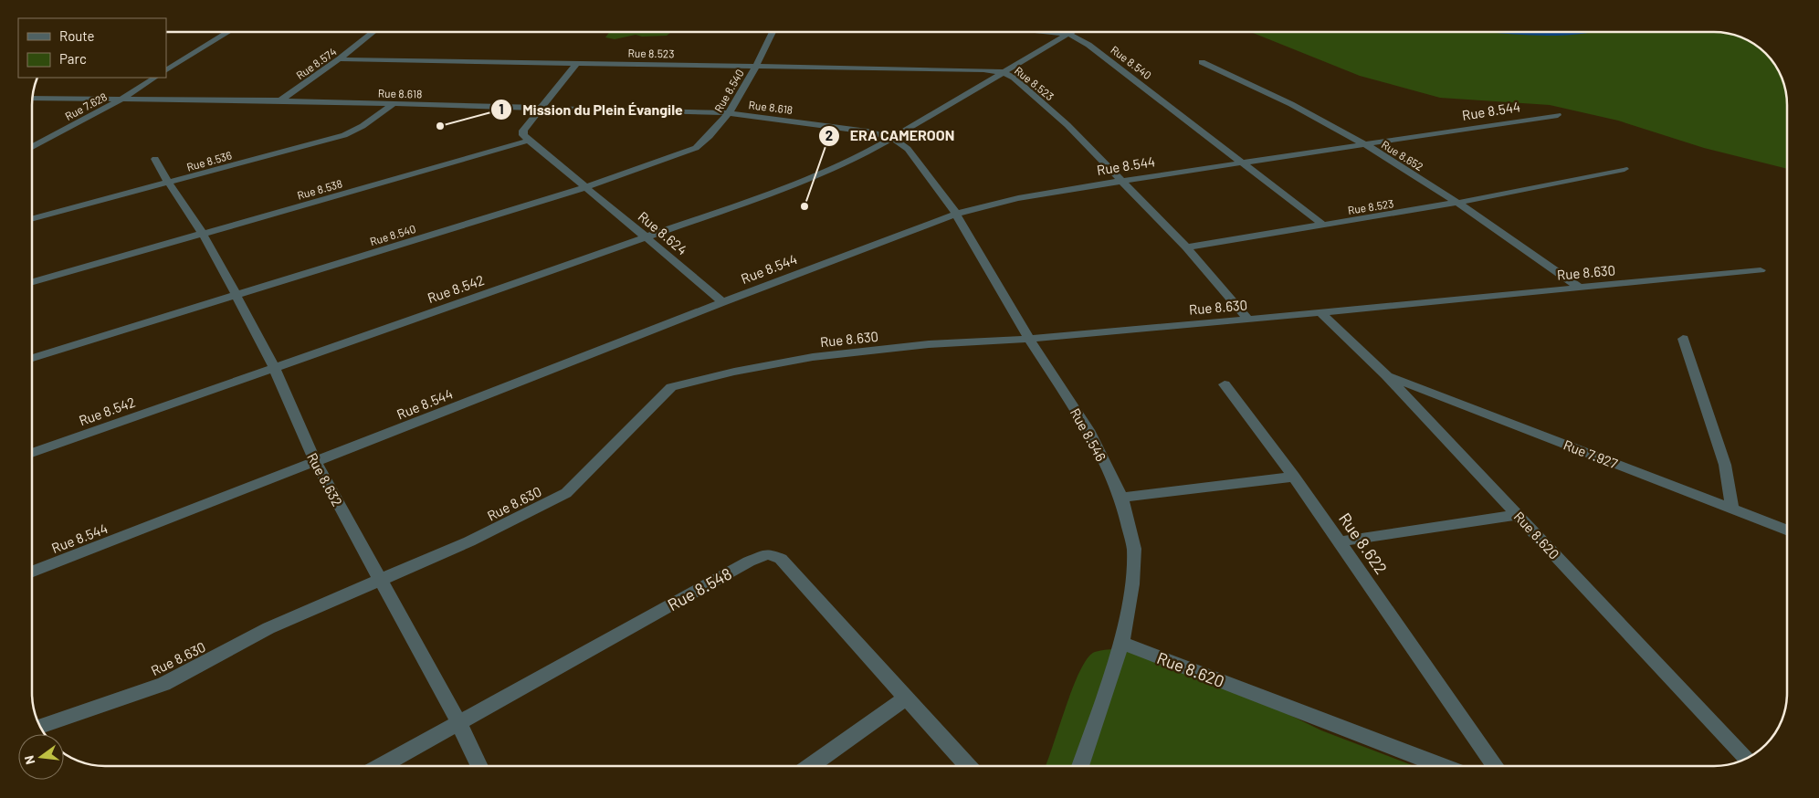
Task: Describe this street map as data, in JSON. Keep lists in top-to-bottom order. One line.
{"streets":{"street":["Rue 8.523","Rue 8.540","Rue 8.574","Rue 8.618","Rue 7.628","Rue 8.544","Rue 8.652","Rue 8.536","Rue 8.538","Rue 8.624","Rue 8.630","Rue 8.542","Rue 8.546","Rue 7.927","Rue 8.632","Rue 8.620","Rue 8.622","Rue 8.548"]},"crossings":[["Rue 8.523","Rue 8.540"],["Rue 8.523","Rue 8.574"],["Rue 8.523","Rue 8.544"],["Rue 8.523","Rue 8.652"],["Rue 8.540","Rue 8.618"],["Rue 8.540","Rue 8.544"],["Rue 8.540","Rue 8.624"],["Rue 8.540","Rue 8.632"],["Rue 8.574","Rue 8.618"],["Rue 8.618","Rue 7.628"],["Rue 8.618","Rue 8.536"],["Rue 8.618","Rue 8.542"],["Rue 8.618","Rue 8.546"],["Rue 8.544","Rue 8.652"],["Rue 8.544","Rue 8.624"],["Rue 8.544","Rue 8.546"],["Rue 8.544","Rue 8.632"],["Rue 8.652","Rue 8.630"],["Rue 8.536","Rue 8.632"],["Rue 8.538","Rue 8.624"],["Rue 8.538","Rue 8.632"],["Rue 8.624","Rue 8.542"],["Rue 8.630","Rue 8.546"],["Rue 8.630","Rue 8.632"],["Rue 8.630","Rue 8.620"],["Rue 8.542","Rue 8.546"],["Rue 8.542","Rue 8.632"],["Rue 8.546","Rue 8.620"],["Rue 7.927","Rue 8.620"],["Rue 8.632","Rue 8.548"]],"places":["Mission du Plein Évangile","ERA CAMEROON"],"legend":["Route","Parc"],"north":"left"}
